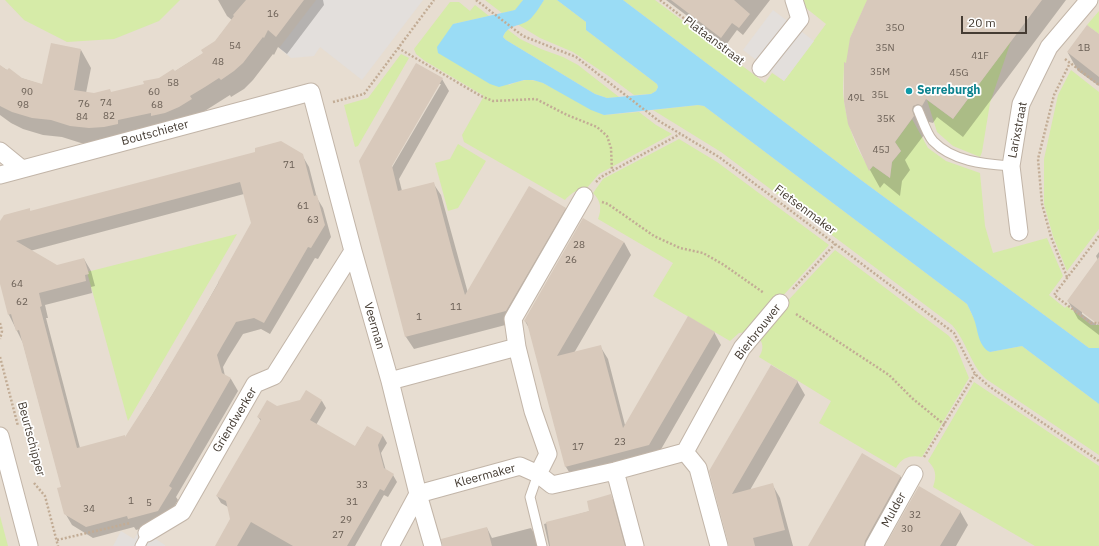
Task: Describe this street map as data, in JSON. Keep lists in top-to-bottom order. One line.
{"streets":{"street":["Plataanstraat","Larixstraat","Boutschieter","Veerman","Bierbrouwer","Griendwerker","Kleermaker","Mulder"],"path":["Fietsenmaker","Beurtschipper"]},"crossings":[["Boutschieter","Veerman"],["Fietsenmaker","Bierbrouwer"],["Veerman","Griendwerker"],["Veerman","Kleermaker"]],"places":["Serreburgh"],"house_numbers":["16","35O","54","35N","1B","41F","48","35M","45G","58","90","60","35L","49L","74","76","98","68","82","84","35K","45J","71","61","63","28","26","64","62","11","1","23","17","33","1","31","5","34","32","29","30","27"],"scale_bar":"20 m"}
